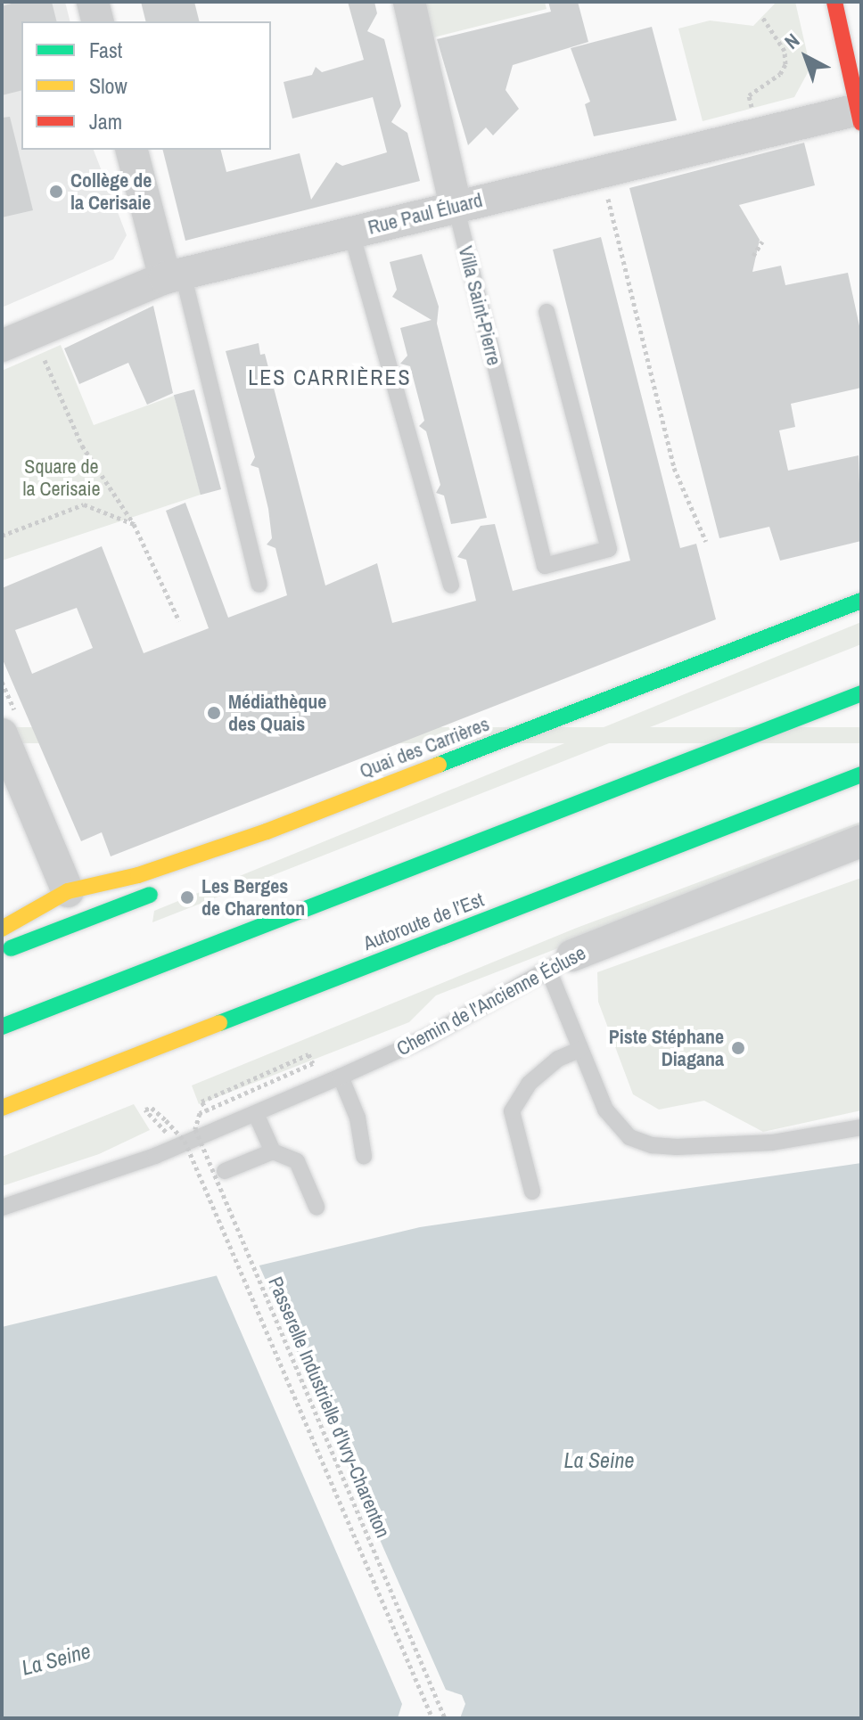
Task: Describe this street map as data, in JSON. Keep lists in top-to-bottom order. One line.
{"streets":{"main road":["Quai des Carrières","Autoroute de l’Est"],"street":["Rue Paul Éluard","Villa Saint-Pierre","Chemin de l'Ancienne Écluse"],"path":["Passerelle Industrielle d'Ivry-Charenton"]},"crossings":[["Rue Paul Éluard","Villa Saint-Pierre"]],"districts":["LES CARRIÈRES"],"water":["La Seine"],"parks":["Square de la Cerisaie"],"places":["Collège de la Cerisaie","Médiathèque des Quais","Les Berges de Charenton","Piste Stéphane Diagana"],"legend":["Fast","Slow","Jam"],"north":"top left"}
